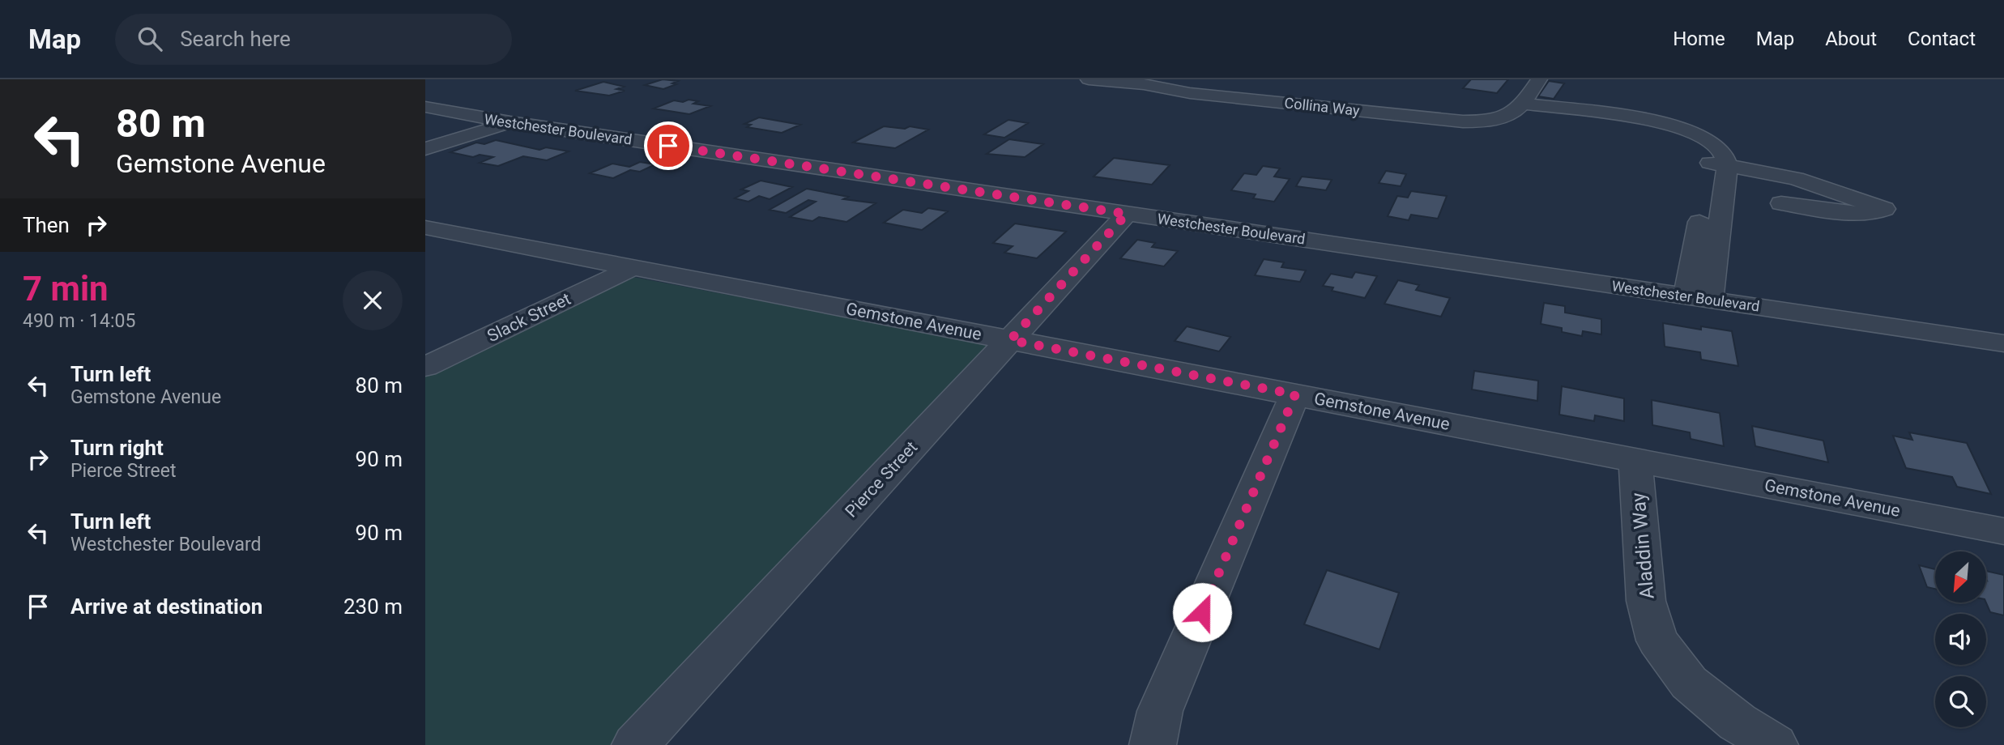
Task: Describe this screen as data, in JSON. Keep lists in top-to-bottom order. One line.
{"streets":{"street":["Collina Way","Westchester Boulevard","Slack Street","Gemstone Avenue","Pierce Street","Aladdin Way"]},"crossings":[["Westchester Boulevard","Pierce Street"],["Slack Street","Gemstone Avenue"],["Gemstone Avenue","Pierce Street"],["Gemstone Avenue","Aladdin Way"]],"north":"bottom left","page":{"header":"Map","search":"Search here","nav":["Home","Map","About","Contact"],"turn":["80 m","Gemstone Avenue"],"then":"Then","heading":["7 min","490 m · 14:05"],"list":[{"name":"Turn left","note":"Gemstone Avenue","value":"80 m"},{"name":"Turn right","note":"Pierce Street","value":"90 m"},{"name":"Turn left","note":"Westchester Boulevard","value":"90 m"},{"name":"Arrive at destination","value":"230 m"}]}}
